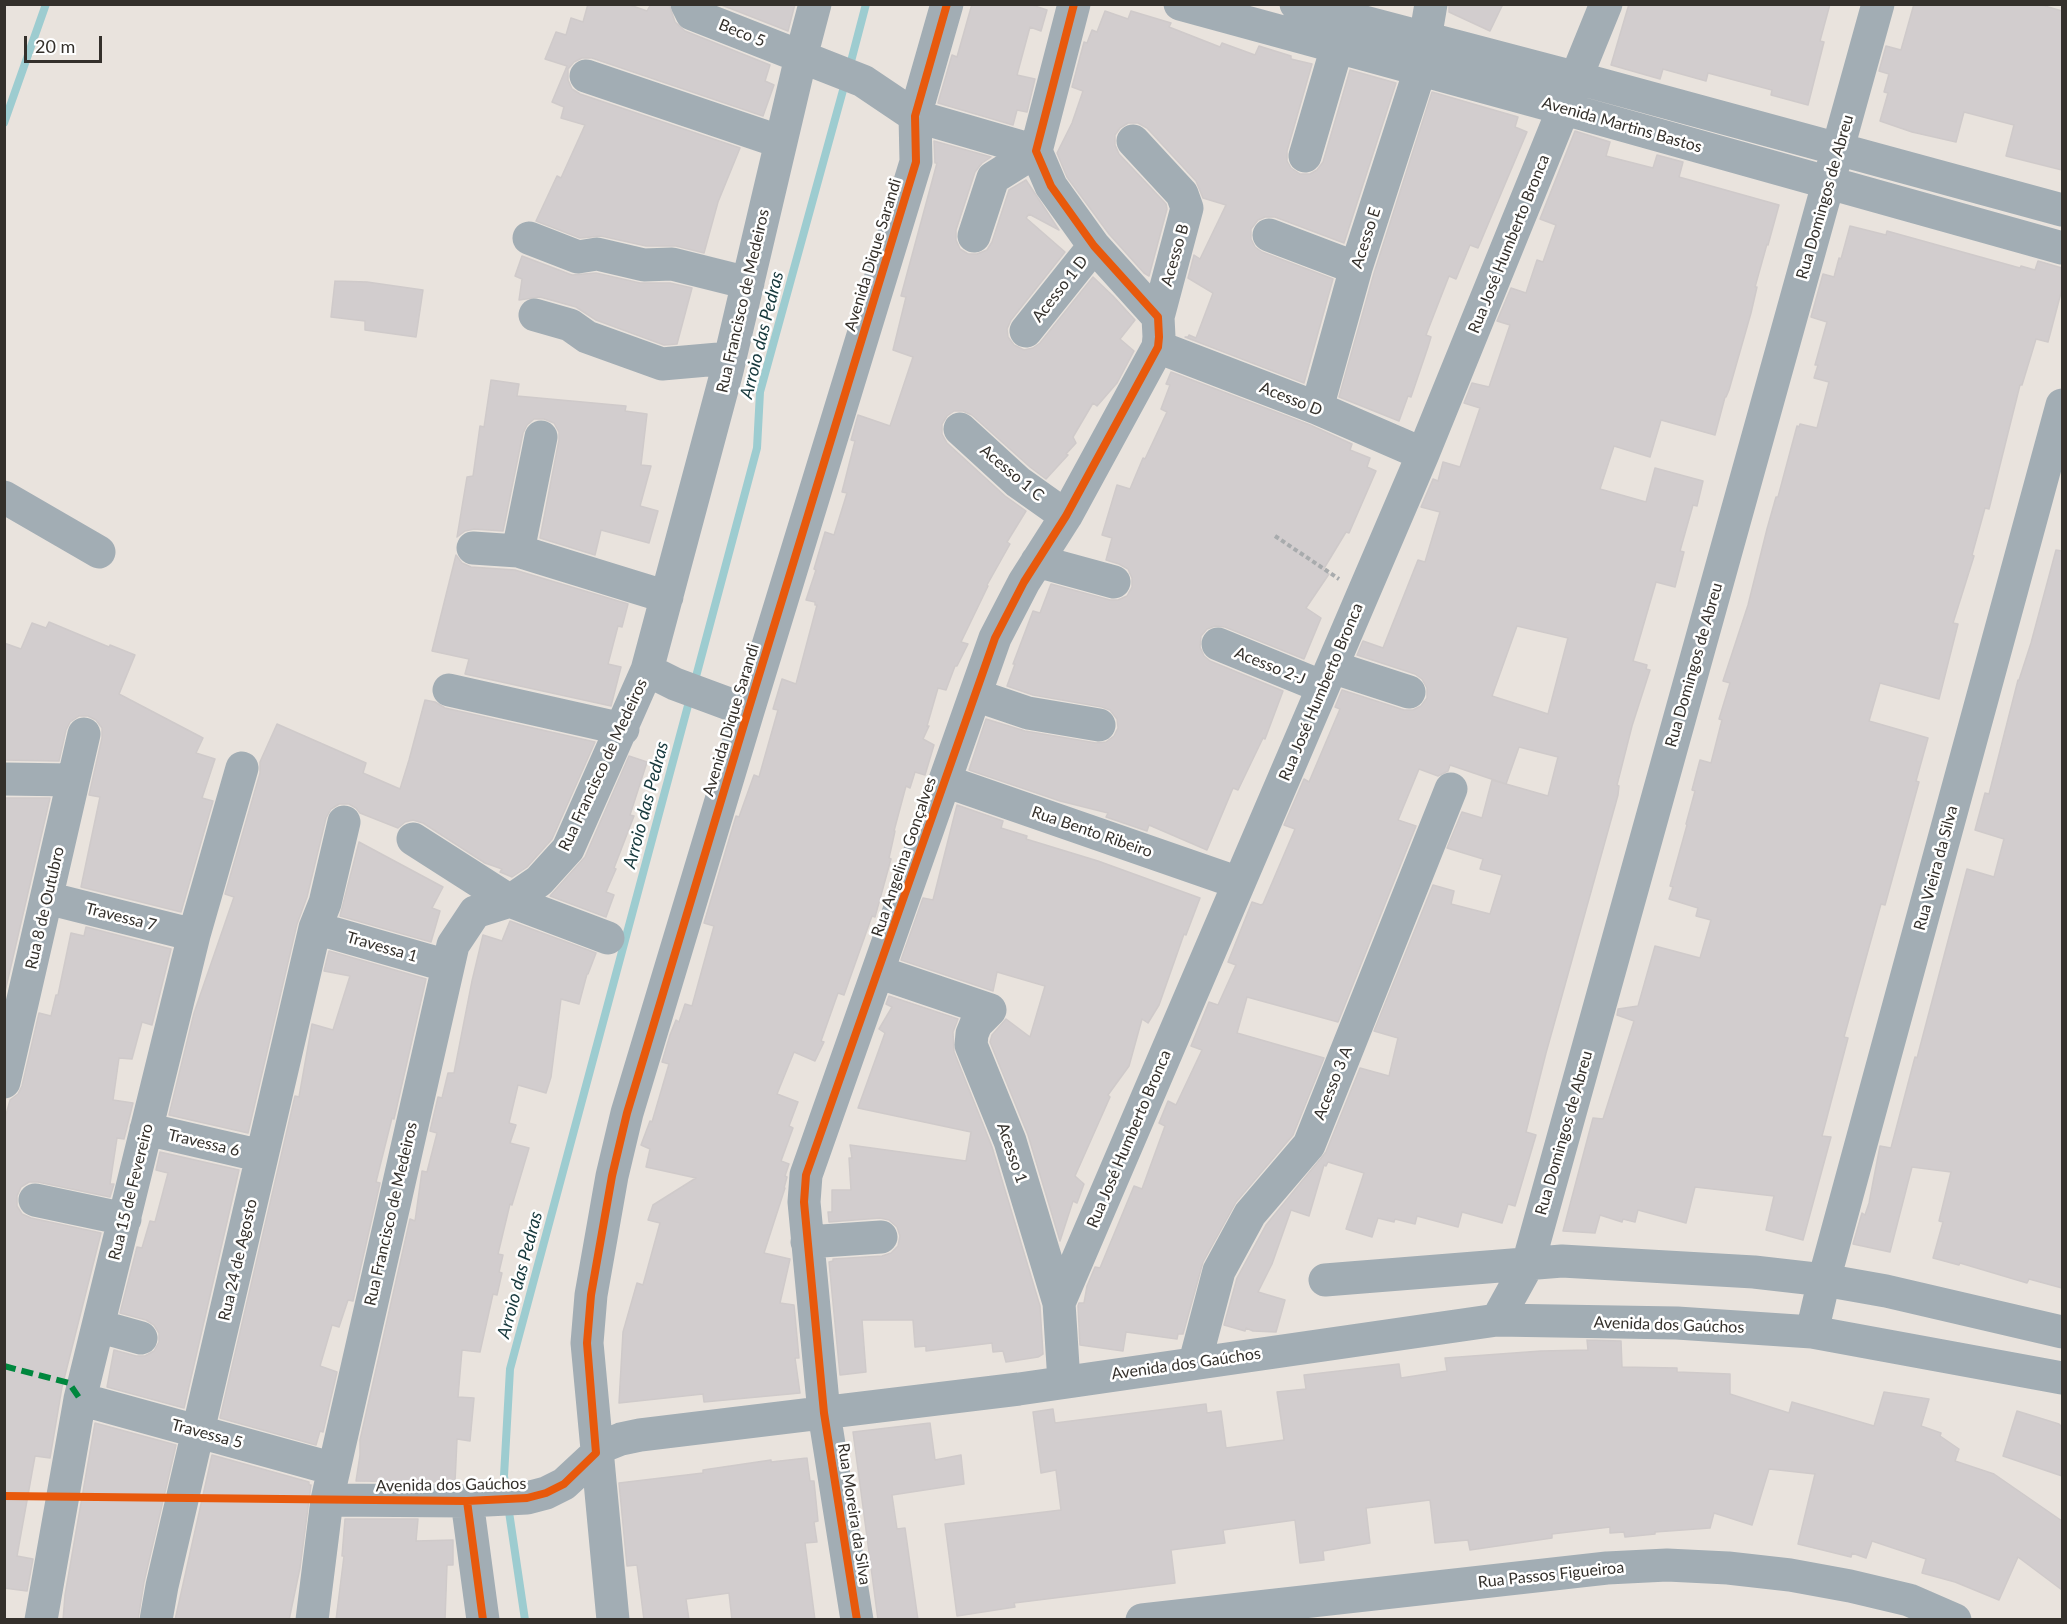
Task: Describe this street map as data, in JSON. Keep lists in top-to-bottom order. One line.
{"streets":{"street":["Beco 5","Avenida Martins Bastos","Rua Domingos de Abreu","Acesso E","Rua José Humberto Bronca","Avenida Dique Sarandi","Acesso B","Acesso 1 D","Rua Francisco de Medeiros","Acesso D","Acesso 1 C","Acesso 2-J","Rua Bento Ribeiro","Rua Angelina Gonçalves","Rua Vieira da Silva","Rua 8 de Outubro","Travessa 7","Travessa 1","Acesso 3 A","Travessa 6","Acesso 1","Rua 15 de Fevereiro","Rua 24 de Agosto","Avenida dos Gaúchos","Travessa 5","Rua Moreira da Silva","Rua Passos Figueiroa"]},"crossings":[["Beco 5","Avenida Dique Sarandi"],["Beco 5","Rua Francisco de Medeiros"],["Avenida Martins Bastos","Rua Domingos de Abreu"],["Avenida Martins Bastos","Acesso E"],["Avenida Martins Bastos","Rua José Humberto Bronca"],["Rua Domingos de Abreu","Avenida dos Gaúchos"],["Acesso E","Acesso D"],["Rua José Humberto Bronca","Acesso D"],["Rua José Humberto Bronca","Acesso 2-J"],["Rua José Humberto Bronca","Rua Bento Ribeiro"],["Rua José Humberto Bronca","Acesso 1"],["Rua José Humberto Bronca","Avenida dos Gaúchos"],["Avenida Dique Sarandi","Avenida dos Gaúchos"],["Acesso B","Acesso D"],["Acesso B","Rua Angelina Gonçalves"],["Rua Francisco de Medeiros","Travessa 1"],["Rua Francisco de Medeiros","Avenida dos Gaúchos"],["Rua Francisco de Medeiros","Travessa 5"],["Acesso D","Rua Angelina Gonçalves"],["Acesso 1 C","Rua Angelina Gonçalves"],["Rua Bento Ribeiro","Rua Angelina Gonçalves"],["Rua Angelina Gonçalves","Acesso 1"],["Rua Angelina Gonçalves","Avenida dos Gaúchos"],["Rua Angelina Gonçalves","Rua Moreira da Silva"],["Rua Vieira da Silva","Avenida dos Gaúchos"],["Rua 8 de Outubro","Travessa 7"],["Travessa 7","Rua 15 de Fevereiro"],["Travessa 1","Rua 24 de Agosto"],["Acesso 3 A","Avenida dos Gaúchos"],["Travessa 6","Rua 15 de Fevereiro"],["Travessa 6","Rua 24 de Agosto"],["Rua 15 de Fevereiro","Travessa 5"],["Rua 24 de Agosto","Travessa 5"],["Avenida dos Gaúchos","Travessa 5"],["Avenida dos Gaúchos","Rua Moreira da Silva"]],"water":["Arroio das Pedras"],"scale_bar":"20 m"}
